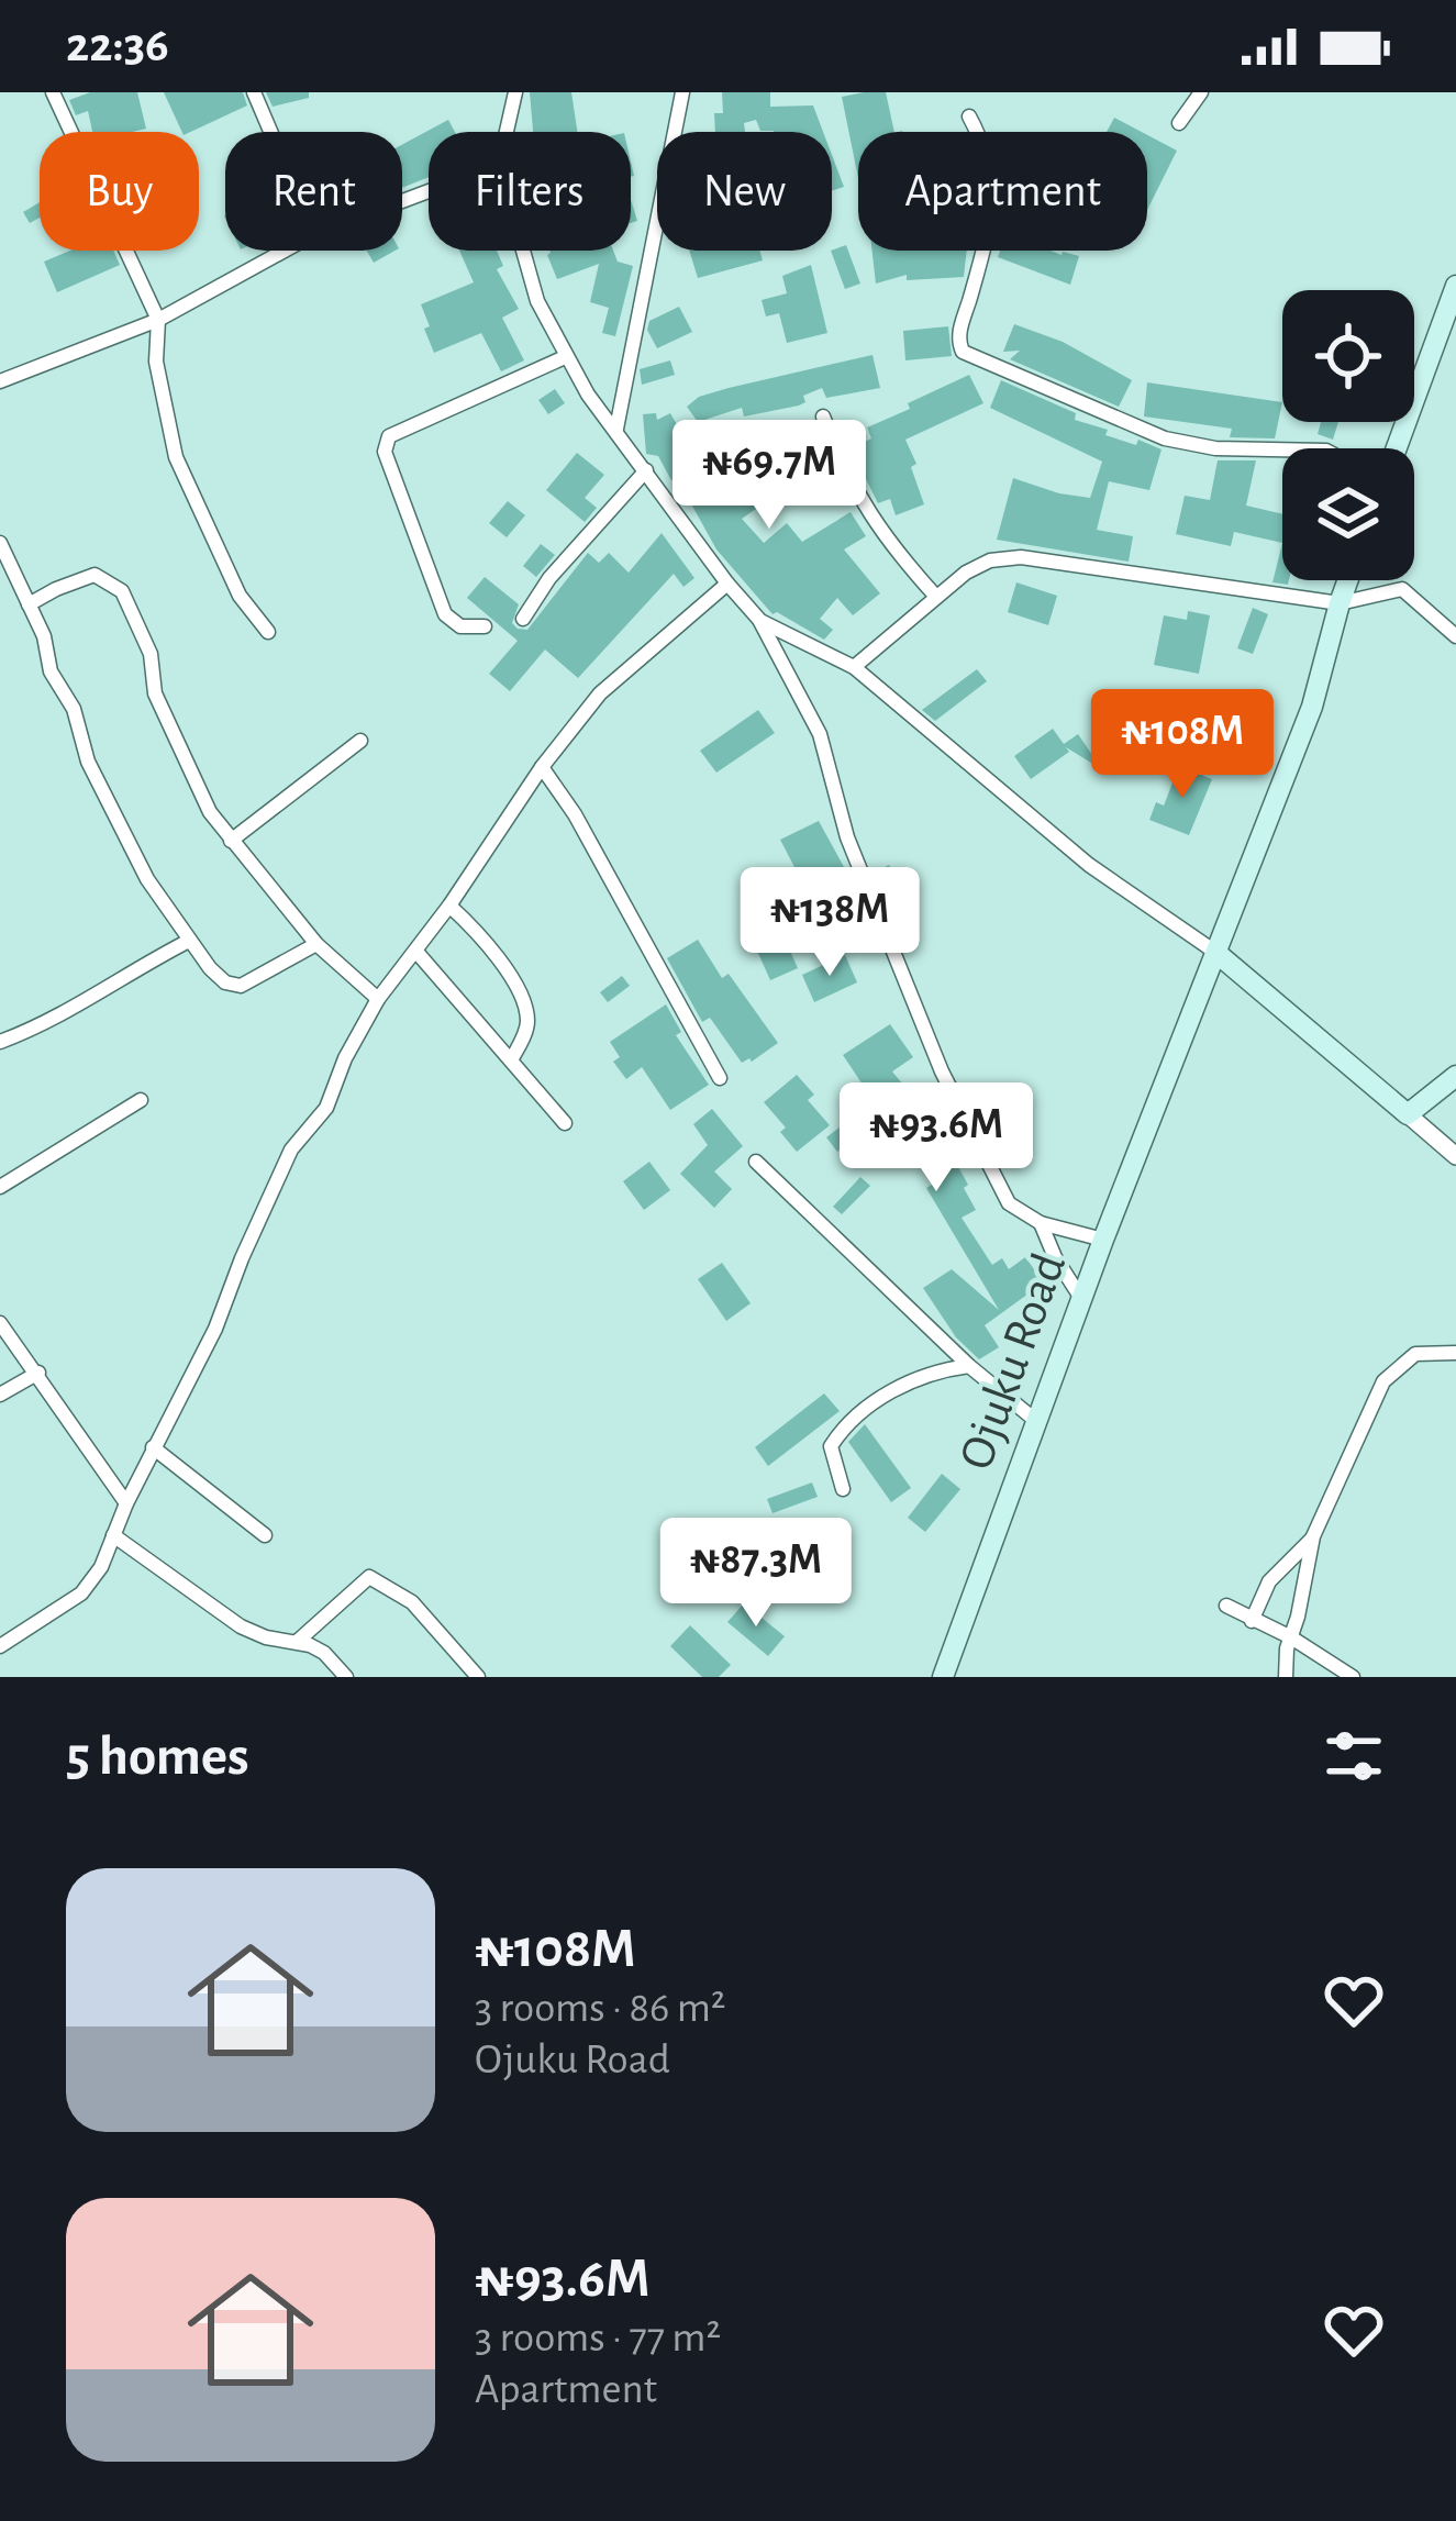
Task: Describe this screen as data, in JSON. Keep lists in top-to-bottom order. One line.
{"streets":{"main road":["Ojuku Road"]},"page":{"status":"22:36","chip":["Buy","Rent","Filters","New","Apartment"],"price":["₦69.7M","₦108M","₦138M","₦93.6M","₦87.3M"],"heading":"5 homes","list":[{"name":"₦108M","note":"3 rooms · 86 m² · Ojuku Road"},{"name":"₦93.6M","note":"3 rooms · 77 m² · Apartment"}]}}
